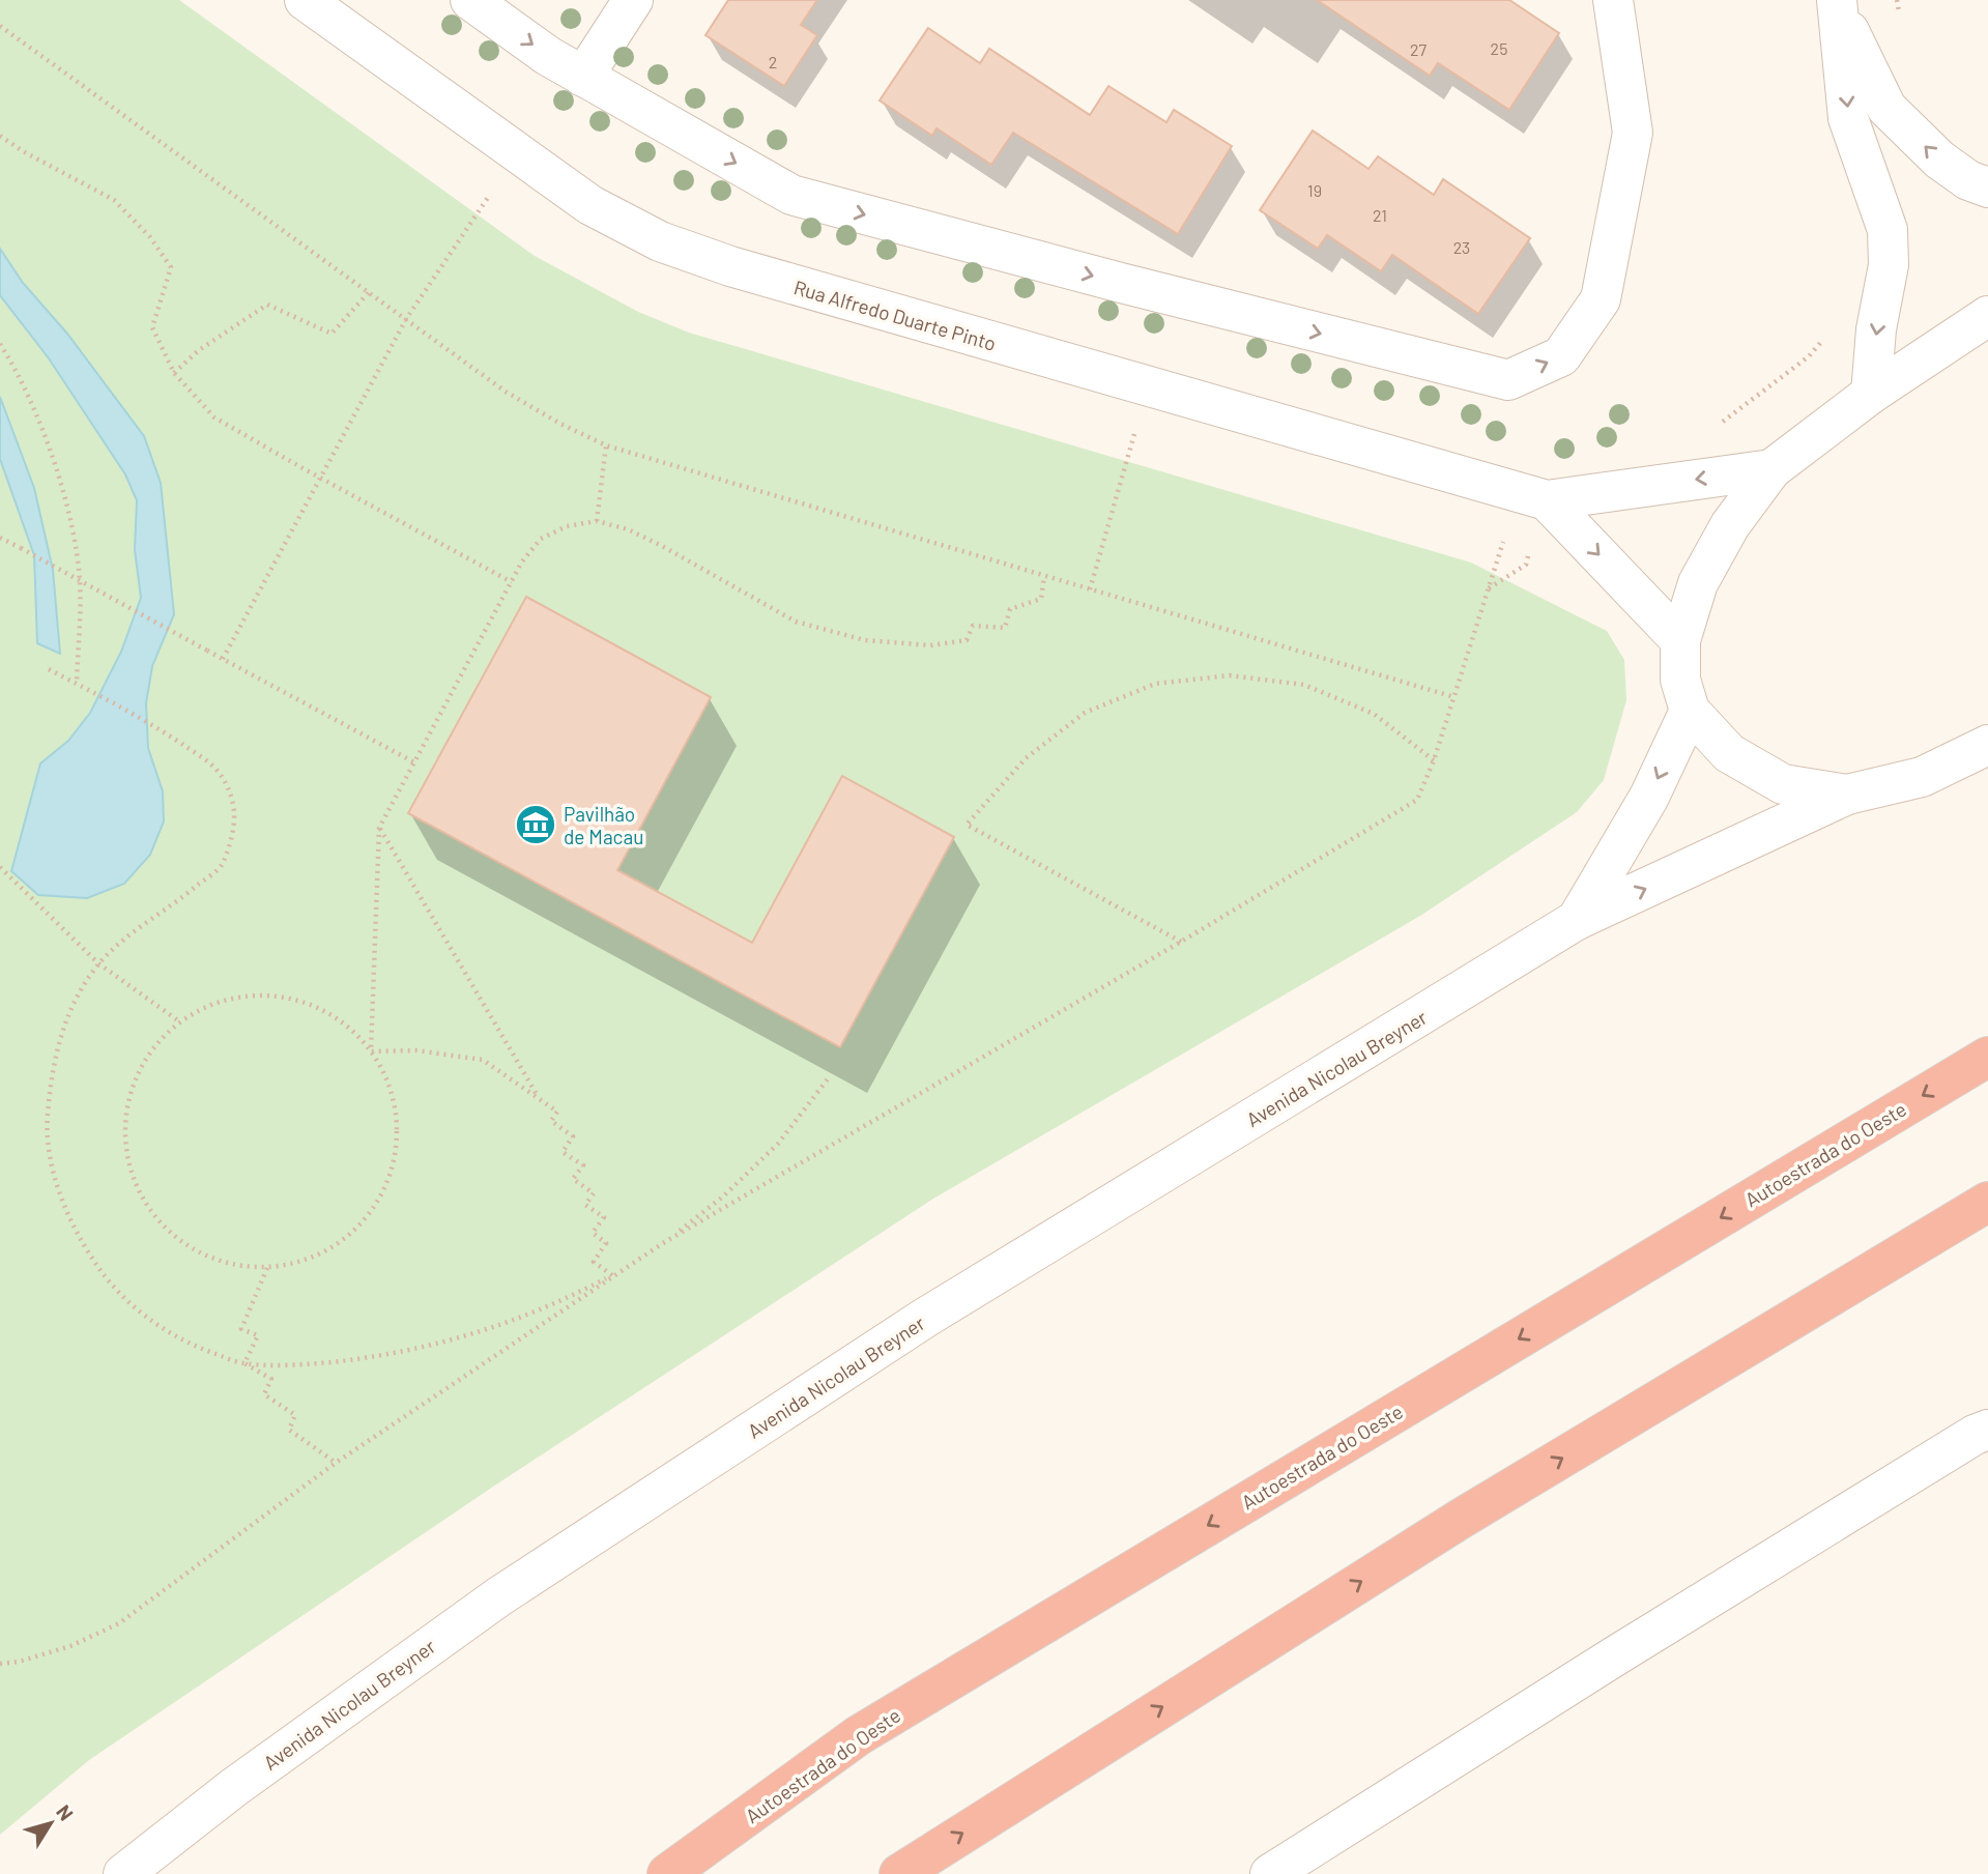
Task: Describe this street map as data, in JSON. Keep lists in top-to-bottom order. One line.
{"streets":{"highway":["Autoestrada do Oeste"],"street":["Rua Alfredo Duarte Pinto","Avenida Nicolau Breyner"]},"crossings":[["Rua Alfredo Duarte Pinto","Avenida Nicolau Breyner"]],"places":{"museum":["Pavilhão de Macau"]},"house_numbers":["25","27","2","19","21","23"],"north":"top right"}
